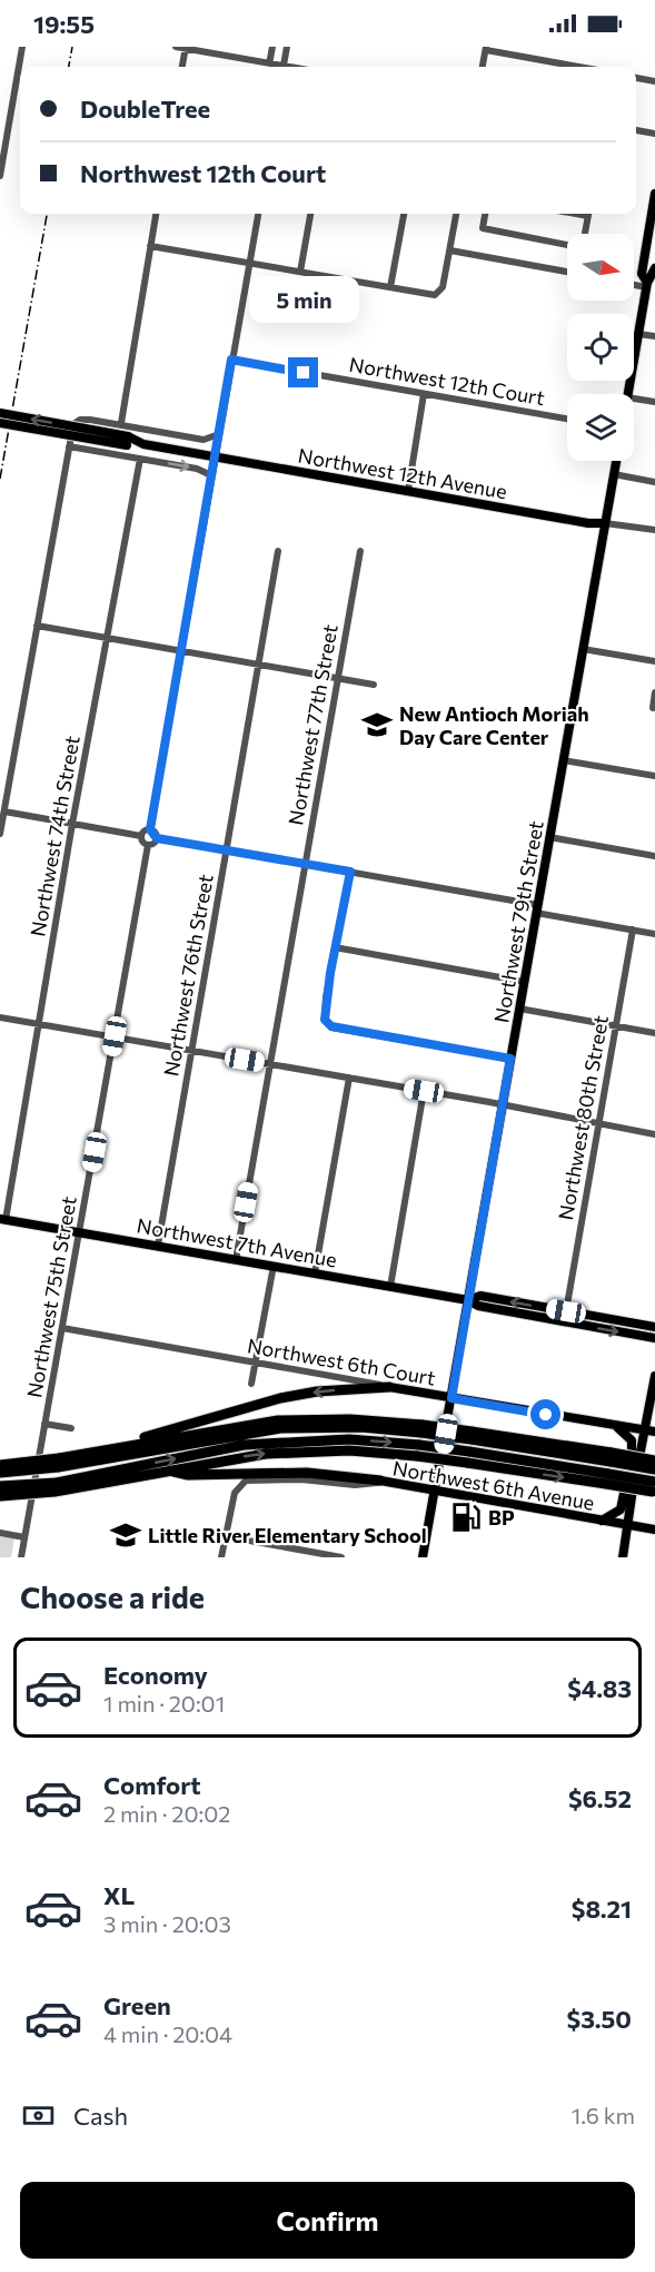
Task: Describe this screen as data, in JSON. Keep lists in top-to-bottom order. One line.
{"streets":{"main road":["Northwest 12th Avenue","Northwest 79th Street","Northwest 7th Avenue","Northwest 6th Court","Northwest 6th Avenue"],"street":["Northwest 12th Court","Northwest 77th Street","Northwest 74th Street","Northwest 76th Street","Northwest 80th Street","Northwest 75th Street"]},"crossings":[["Northwest 12th Avenue","Northwest 79th Street"],["Northwest 77th Street","Northwest 7th Avenue"],["Northwest 74th Street","Northwest 7th Avenue"],["Northwest 79th Street","Northwest 7th Avenue"],["Northwest 79th Street","Northwest 6th Court"],["Northwest 79th Street","Northwest 6th Avenue"],["Northwest 76th Street","Northwest 7th Avenue"],["Northwest 80th Street","Northwest 7th Avenue"],["Northwest 7th Avenue","Northwest 75th Street"],["Northwest 75th Street","Northwest 6th Court"]],"places":{"school or university":["New Antioch Moriah Day Care Center","Little River Elementary School"],"fuel station":["BP"]},"north":"right","page":{"status":"19:55","banner":["DoubleTree","Northwest 12th Court"],"bubble":"5 min","heading":"Choose a ride","list":[{"name":"Economy","note":"1 min · 20:01","value":"$4.83"},{"name":"Comfort","note":"2 min · 20:02","value":"$6.52"},{"name":"XL","note":"3 min · 20:03","value":"$8.21"},{"name":"Green","note":"4 min · 20:04","value":"$3.50"}],"pay":["Cash","1.6 km"],"buttons":"Confirm"}}
